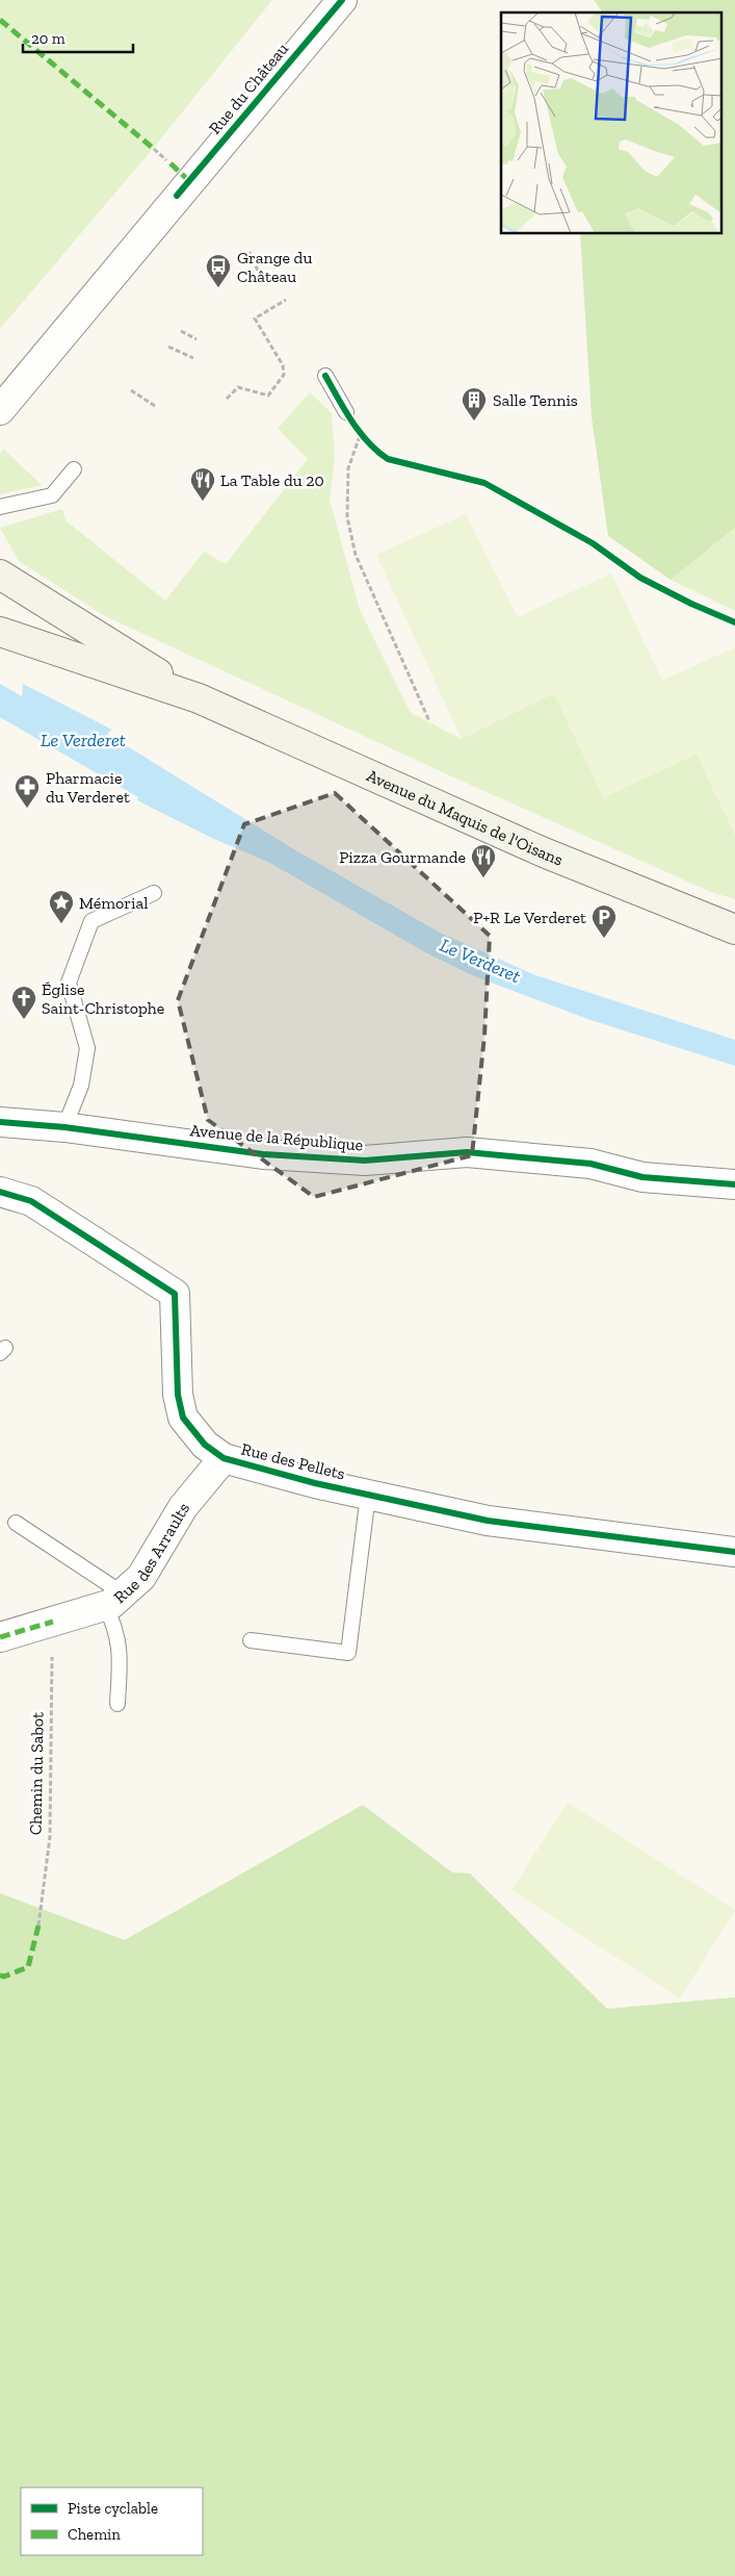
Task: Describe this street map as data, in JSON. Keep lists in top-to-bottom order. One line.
{"streets":{"main road":["Avenue du Maquis de l'Oisans"],"street":["Rue du Château","Avenue de la République","Rue des Pellets","Rue des Arraults"],"path":["Chemin du Sabot"]},"crossings":[["Rue des Pellets","Rue des Arraults"],["Rue des Arraults","Chemin du Sabot"]],"water":["Le Verderet"],"places":{"bus stop":["Grange du Château"],"building":["Salle Tennis"],"restaurant":["La Table du 20","Pizza Gourmande"],"pharmacy":["Pharmacie du Verderet"],"place":["Mémorial"],"parking":["P+R Le Verderet"],"church":["Église Saint-Christophe"]},"legend":["Piste cyclable","Chemin"],"scale_bar":"20 m"}
